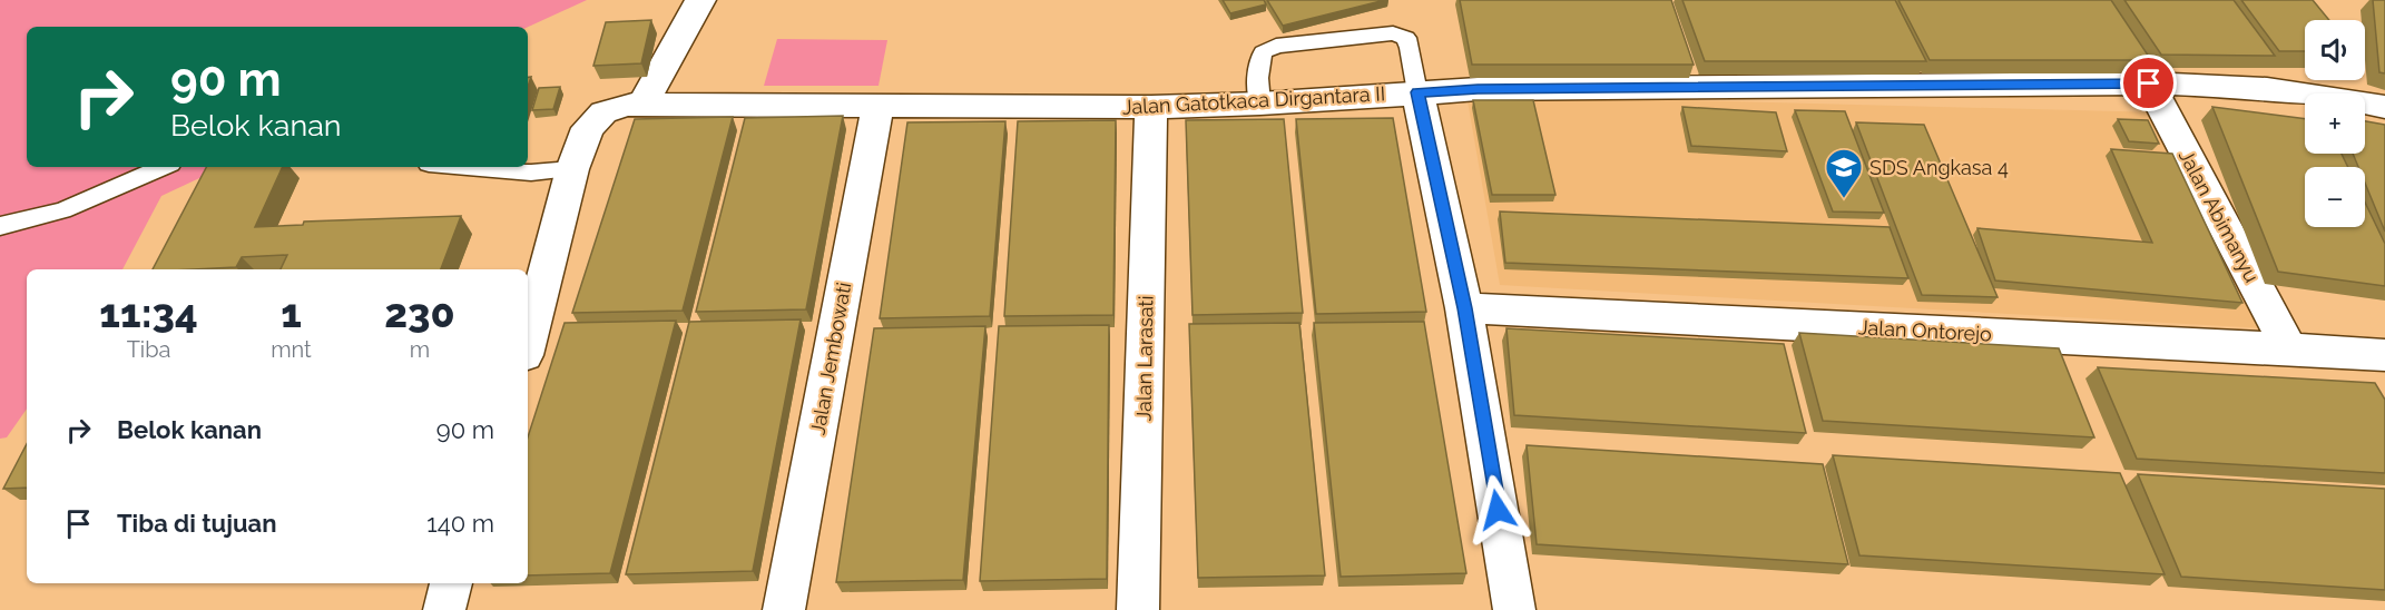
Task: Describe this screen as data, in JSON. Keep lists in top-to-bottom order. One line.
{"streets":{"street":["Jalan Gatotkaca Dirgantara II","Jalan Abimanyu","Jalan Ontorejo","Jalan Jembowati","Jalan Larasati"]},"crossings":[["Jalan Gatotkaca Dirgantara II","Jalan Abimanyu"],["Jalan Gatotkaca Dirgantara II","Jalan Jembowati"],["Jalan Gatotkaca Dirgantara II","Jalan Larasati"],["Jalan Abimanyu","Jalan Ontorejo"]],"places":{"school or university":["SDS Angkasa 4"]},"page":{"map_buttons":["+","−"],"turn":["90 m","Belok kanan"],"eta":["11:34","Tiba","1","mnt","230","m"],"list":[{"name":"Belok kanan","value":"90 m"},{"name":"Tiba di tujuan","value":"140 m"}]}}
